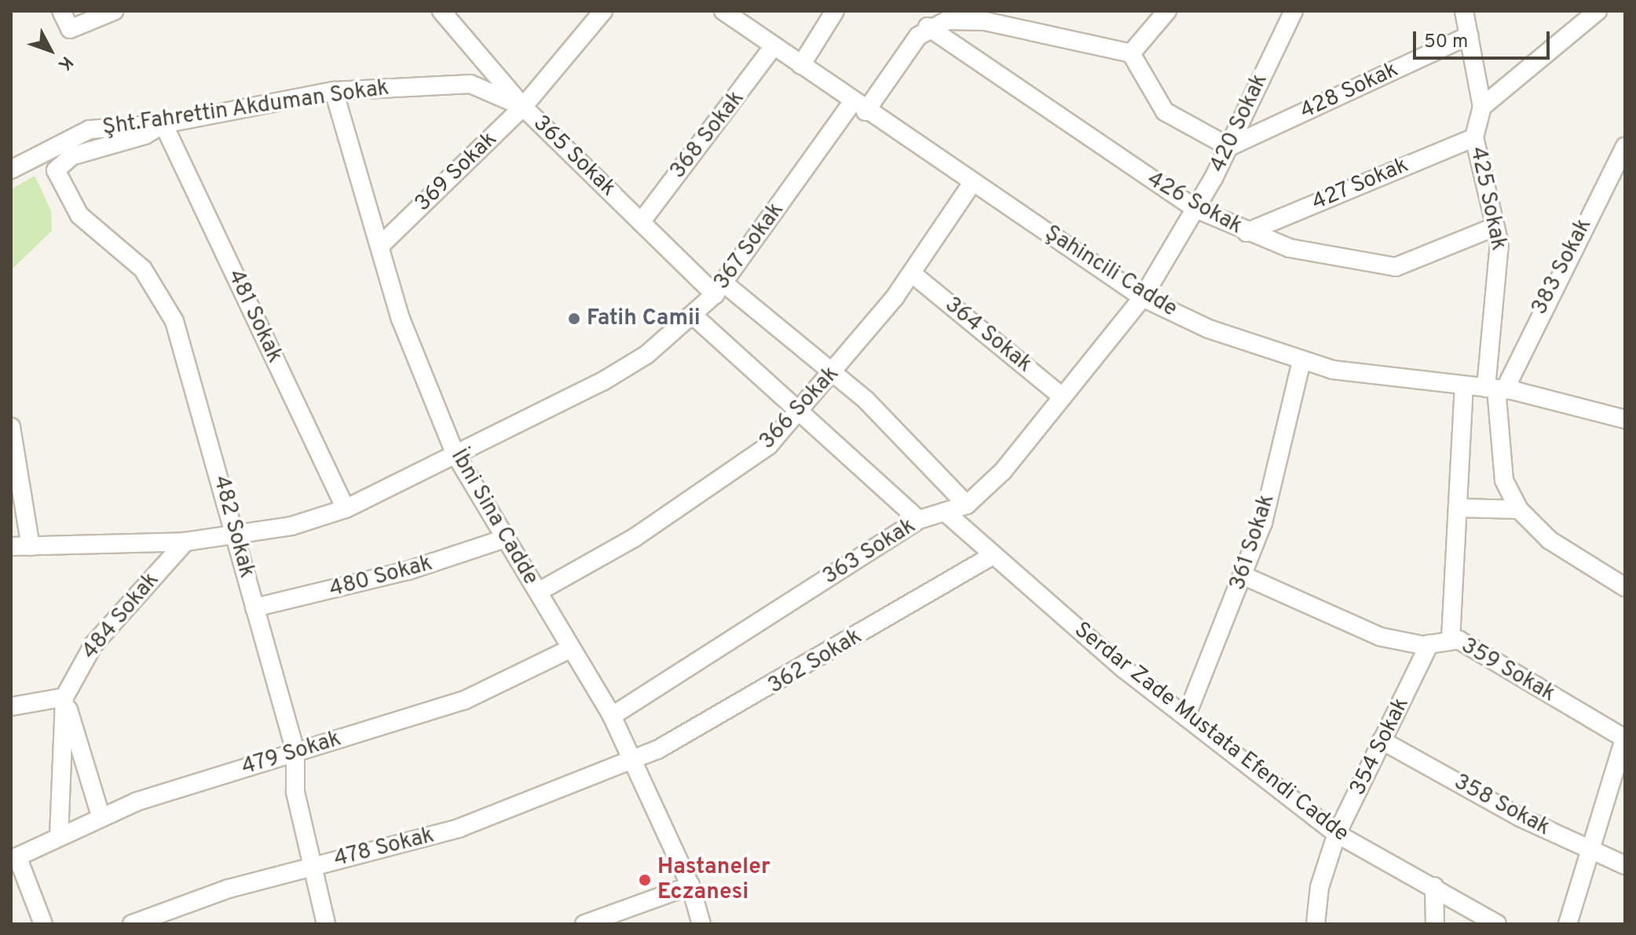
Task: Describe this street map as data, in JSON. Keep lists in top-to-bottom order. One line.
{"streets":{"street":["428 Sokak","Şht.Fahrettin Akduman Sokak","420 Sokak","368 Sokak","365 Sokak","369 Sokak","427 Sokak","425 Sokak","426 Sokak","367 Sokak","383 Sokak","Şahincili Cadde","481 Sokak","364 Sokak","366 Sokak","İbni Sina Cadde","482 Sokak","361 Sokak","363 Sokak","480 Sokak","484 Sokak","362 Sokak","359 Sokak","Serdar Zade Mustata Efendi Cadde","354 Sokak","479 Sokak","358 Sokak","478 Sokak"]},"crossings":[["428 Sokak","420 Sokak"],["428 Sokak","425 Sokak"],["Şht.Fahrettin Akduman Sokak","365 Sokak"],["Şht.Fahrettin Akduman Sokak","369 Sokak"],["Şht.Fahrettin Akduman Sokak","481 Sokak"],["Şht.Fahrettin Akduman Sokak","İbni Sina Cadde"],["Şht.Fahrettin Akduman Sokak","482 Sokak"],["420 Sokak","426 Sokak"],["420 Sokak","Şahincili Cadde"],["420 Sokak","363 Sokak"],["368 Sokak","365 Sokak"],["368 Sokak","Şahincili Cadde"],["365 Sokak","369 Sokak"],["365 Sokak","367 Sokak"],["365 Sokak","366 Sokak"],["365 Sokak","363 Sokak"],["369 Sokak","İbni Sina Cadde"],["427 Sokak","425 Sokak"],["427 Sokak","426 Sokak"],["425 Sokak","426 Sokak"],["425 Sokak","383 Sokak"],["425 Sokak","Şahincili Cadde"],["426 Sokak","367 Sokak"],["367 Sokak","Şahincili Cadde"],["367 Sokak","481 Sokak"],["367 Sokak","İbni Sina Cadde"],["367 Sokak","482 Sokak"],["367 Sokak","484 Sokak"],["383 Sokak","Şahincili Cadde"],["Şahincili Cadde","366 Sokak"],["Şahincili Cadde","361 Sokak"],["Şahincili Cadde","363 Sokak"],["481 Sokak","482 Sokak"],["364 Sokak","366 Sokak"],["364 Sokak","363 Sokak"],["366 Sokak","İbni Sina Cadde"],["İbni Sina Cadde","363 Sokak"],["İbni Sina Cadde","480 Sokak"],["İbni Sina Cadde","362 Sokak"],["İbni Sina Cadde","479 Sokak"],["İbni Sina Cadde","478 Sokak"],["482 Sokak","480 Sokak"],["482 Sokak","479 Sokak"],["482 Sokak","478 Sokak"],["361 Sokak","359 Sokak"],["361 Sokak","Serdar Zade Mustata Efendi Cadde"],["363 Sokak","Serdar Zade Mustata Efendi Cadde"],["484 Sokak","479 Sokak"],["362 Sokak","Serdar Zade Mustata Efendi Cadde"],["362 Sokak","478 Sokak"],["359 Sokak","354 Sokak"],["Serdar Zade Mustata Efendi Cadde","354 Sokak"],["354 Sokak","358 Sokak"]],"places":["Fatih Camii","Hastaneler Eczanesi"],"scale_bar":"50 m","north":"bottom right"}
